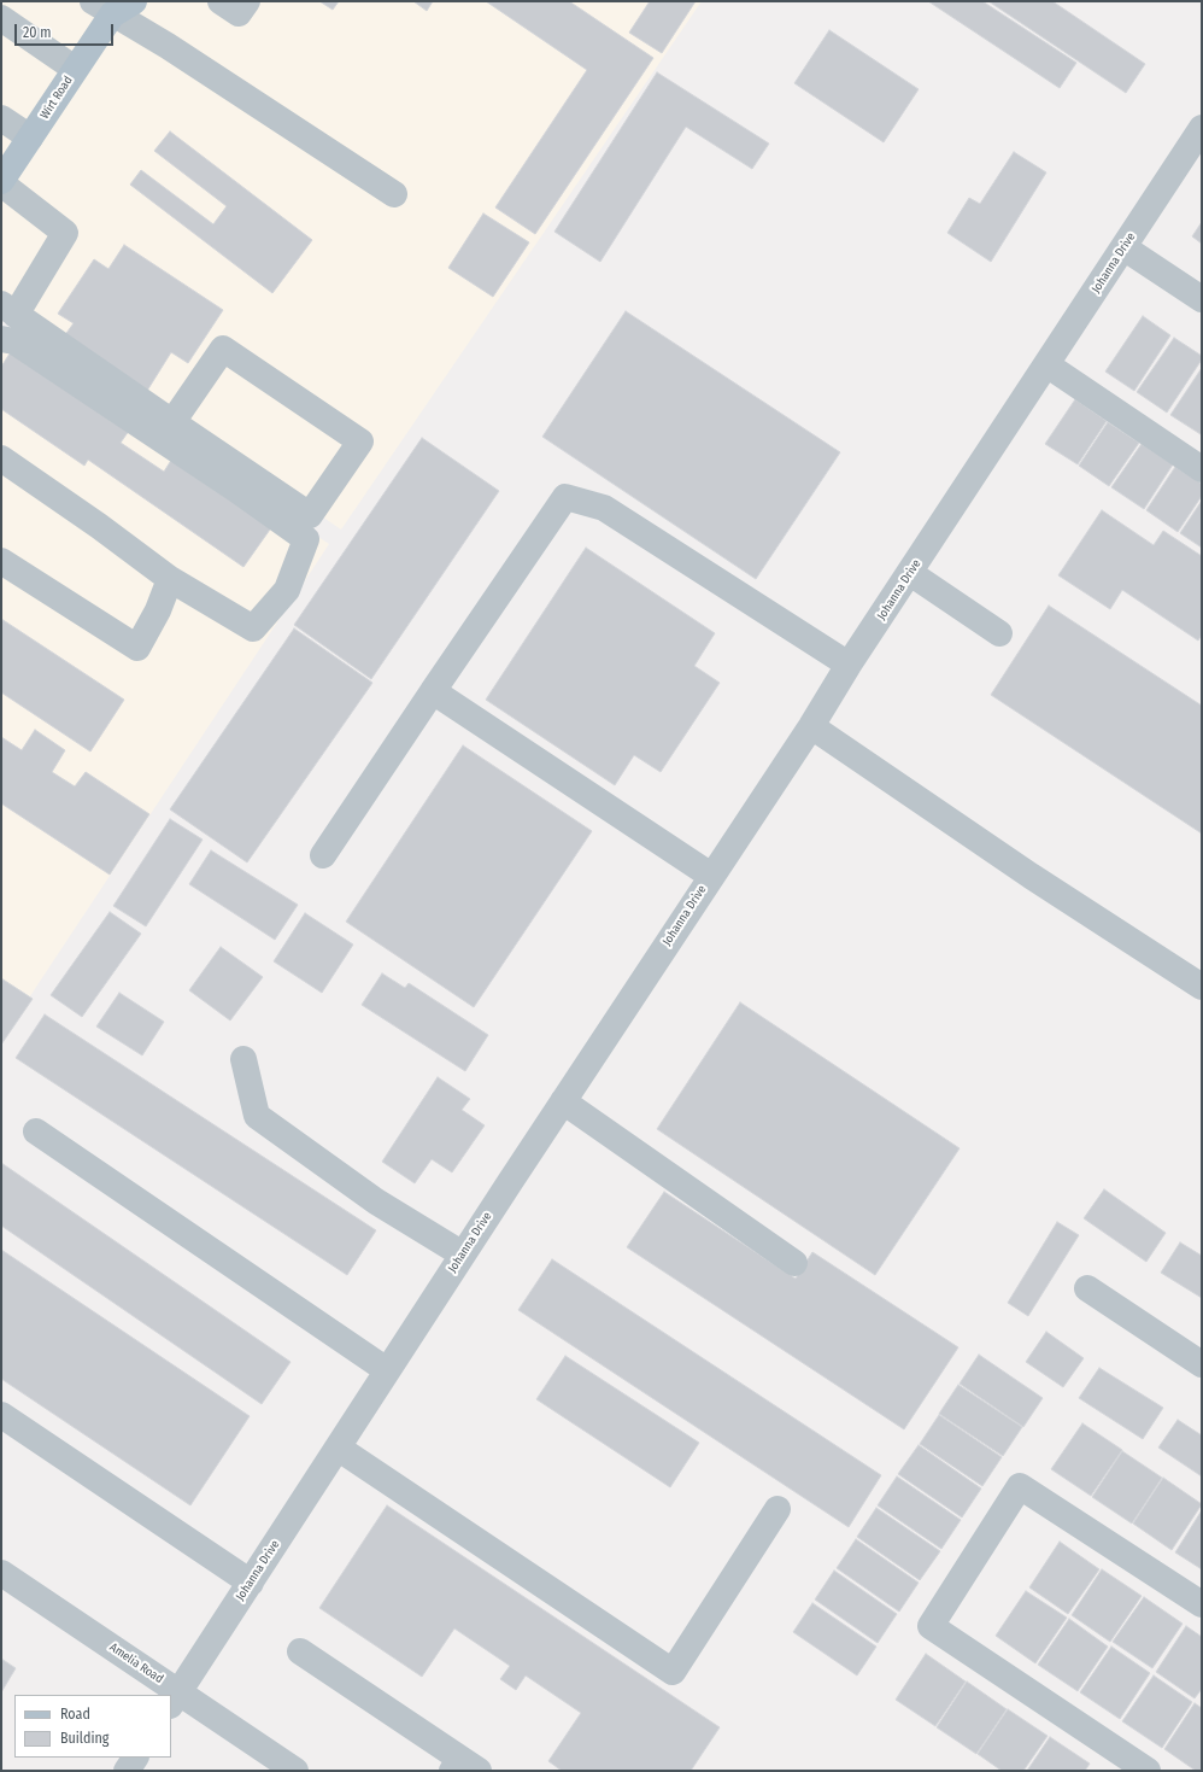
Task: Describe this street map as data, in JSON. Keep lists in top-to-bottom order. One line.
{"streets":{"main road":["Wirt Road"],"street":["Johanna Drive","Amelia Road"]},"crossings":[["Johanna Drive","Amelia Road"]],"legend":["Road","Building"],"scale_bar":"20 m"}
